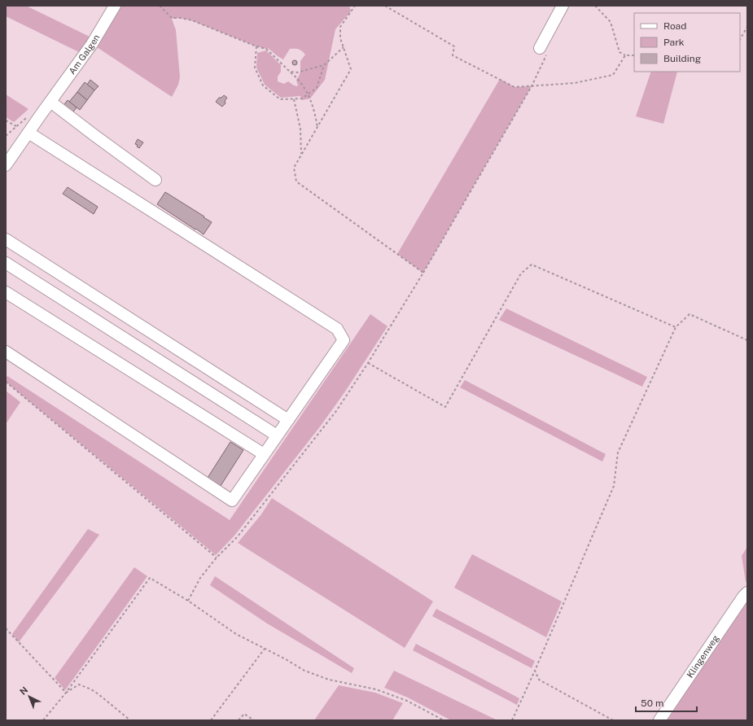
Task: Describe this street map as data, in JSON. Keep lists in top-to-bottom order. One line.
{"streets":{"street":["Am Galgen","Klingenweg"]},"legend":["Road","Park","Building"],"scale_bar":"50 m","north":"top left"}
